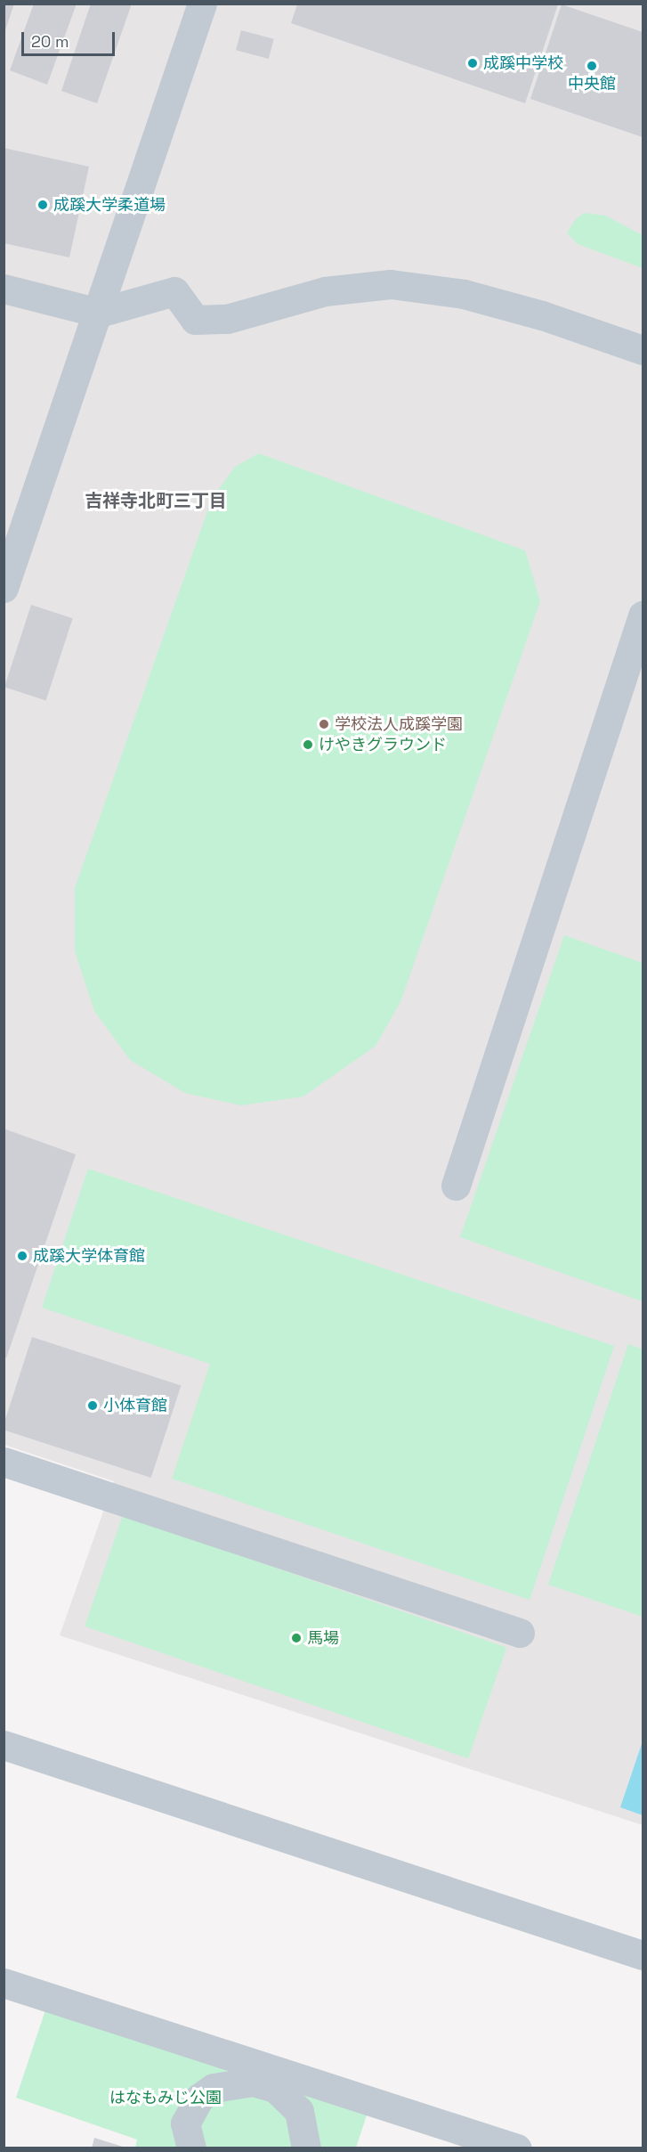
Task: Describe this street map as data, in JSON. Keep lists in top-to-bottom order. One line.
{"districts":["吉祥寺北町三丁目"],"parks":["はなもみじ公園"],"places":["成蹊中学校","中央館","成蹊大学柔道場","学校法人成蹊学園","けやきグラウンド","成蹊大学体育館","小体育館","馬場"],"scale_bar":"20 m"}
